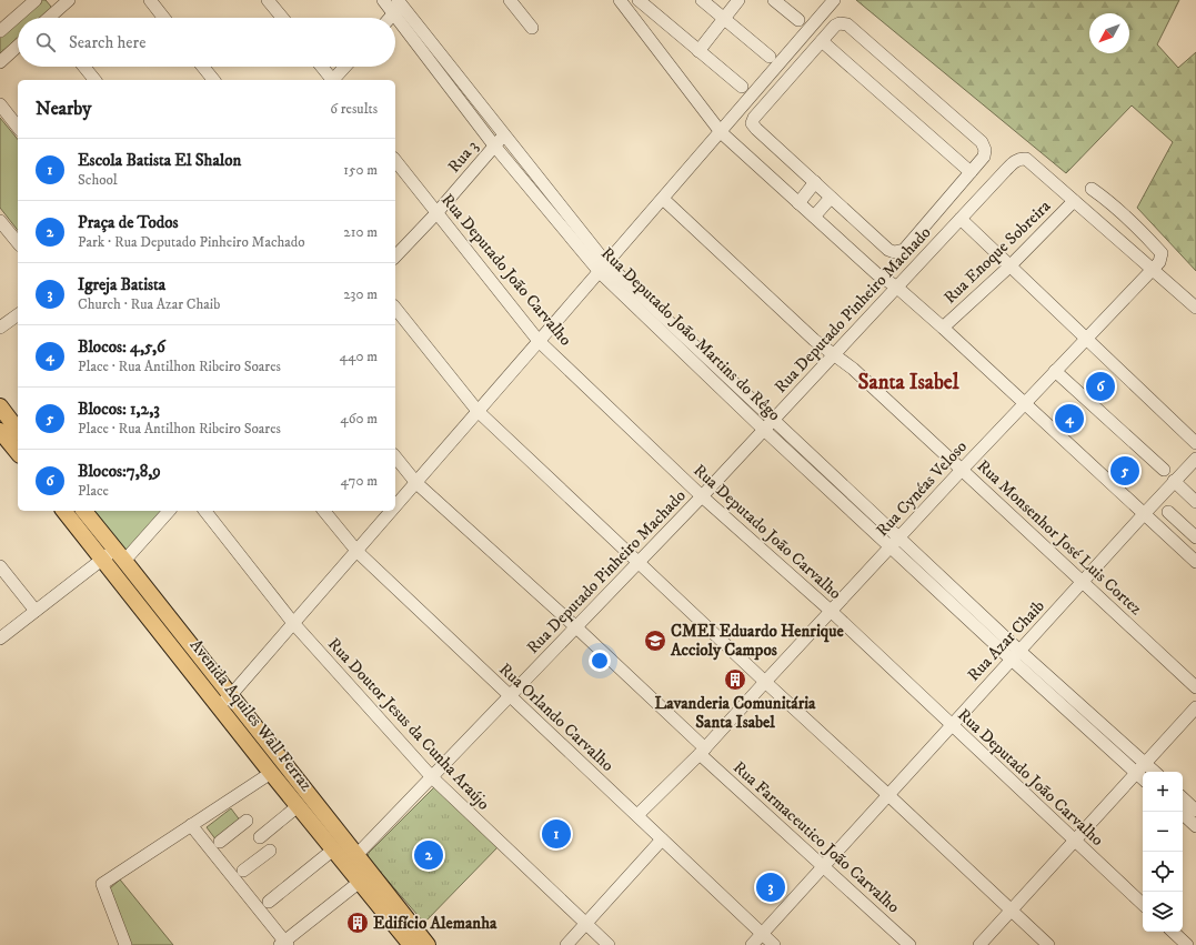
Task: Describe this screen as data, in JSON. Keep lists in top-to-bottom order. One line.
{"streets":{"main road":["Avenida Aquiles Wall Ferraz"],"street":["Rua 3","Rua Enoque Sobreira","Rua Deputado João Carvalho","Rua Deputado Pinheiro Machado","Rua Deputado João Martins do Rêgo","Rua Cynéas Veloso","Rua Monsenhor José Luis Cortez","Rua Azar Chaib","Rua Orlando Carvalho","Rua Doutor Jesus da Cunha Araújo","Rua Farmaceutico João Carvalho"]},"crossings":[["Rua 3","Rua Deputado João Carvalho"],["Rua 3","Rua Deputado João Martins do Rêgo"],["Rua Enoque Sobreira","Rua Deputado Pinheiro Machado"],["Rua Deputado João Carvalho","Rua Deputado Pinheiro Machado"],["Rua Deputado João Carvalho","Rua Cynéas Veloso"],["Rua Deputado João Carvalho","Rua Azar Chaib"],["Rua Deputado Pinheiro Machado","Rua Deputado João Martins do Rêgo"],["Rua Deputado Pinheiro Machado","Rua Monsenhor José Luis Cortez"],["Rua Deputado Pinheiro Machado","Avenida Aquiles Wall Ferraz"],["Rua Deputado Pinheiro Machado","Rua Orlando Carvalho"],["Rua Deputado Pinheiro Machado","Rua Doutor Jesus da Cunha Araújo"],["Rua Deputado Pinheiro Machado","Rua Farmaceutico João Carvalho"],["Rua Deputado João Martins do Rêgo","Rua Cynéas Veloso"],["Rua Deputado João Martins do Rêgo","Rua Azar Chaib"],["Rua Cynéas Veloso","Rua Monsenhor José Luis Cortez"],["Rua Cynéas Veloso","Rua Orlando Carvalho"],["Rua Cynéas Veloso","Rua Farmaceutico João Carvalho"],["Rua Monsenhor José Luis Cortez","Rua Azar Chaib"],["Rua Azar Chaib","Rua Orlando Carvalho"],["Rua Azar Chaib","Rua Farmaceutico João Carvalho"]],"districts":["Santa Isabel"],"places":{"school or university":["CMEI Eduardo Henrique Accioly Campos"],"building":["Lavanderia Comunitária Santa Isabel","Edifício Alemanha"]},"north":"bottom left","page":{"search":"Search here","heading":["Nearby","6 results"],"list":[{"mark":"1","name":"Escola Batista El Shalon","note":"School","value":"150 m"},{"mark":"2","name":"Praça de Todos","note":"Park · Rua Deputado Pinheiro Machado","value":"210 m"},{"mark":"3","name":"Igreja Batista","note":"Church · Rua Azar Chaib","value":"230 m"},{"mark":"4","name":"Blocos: 4,5,6","note":"Place · Rua Antilhon Ribeiro Soares","value":"440 m"},{"mark":"5","name":"Blocos: 1,2,3","note":"Place · Rua Antilhon Ribeiro Soares","value":"460 m"},{"mark":"6","name":"Blocos:7,8,9","note":"Place","value":"470 m"}],"pins":["6","4","5","1","2","3"],"map_buttons":["+","−"]}}
